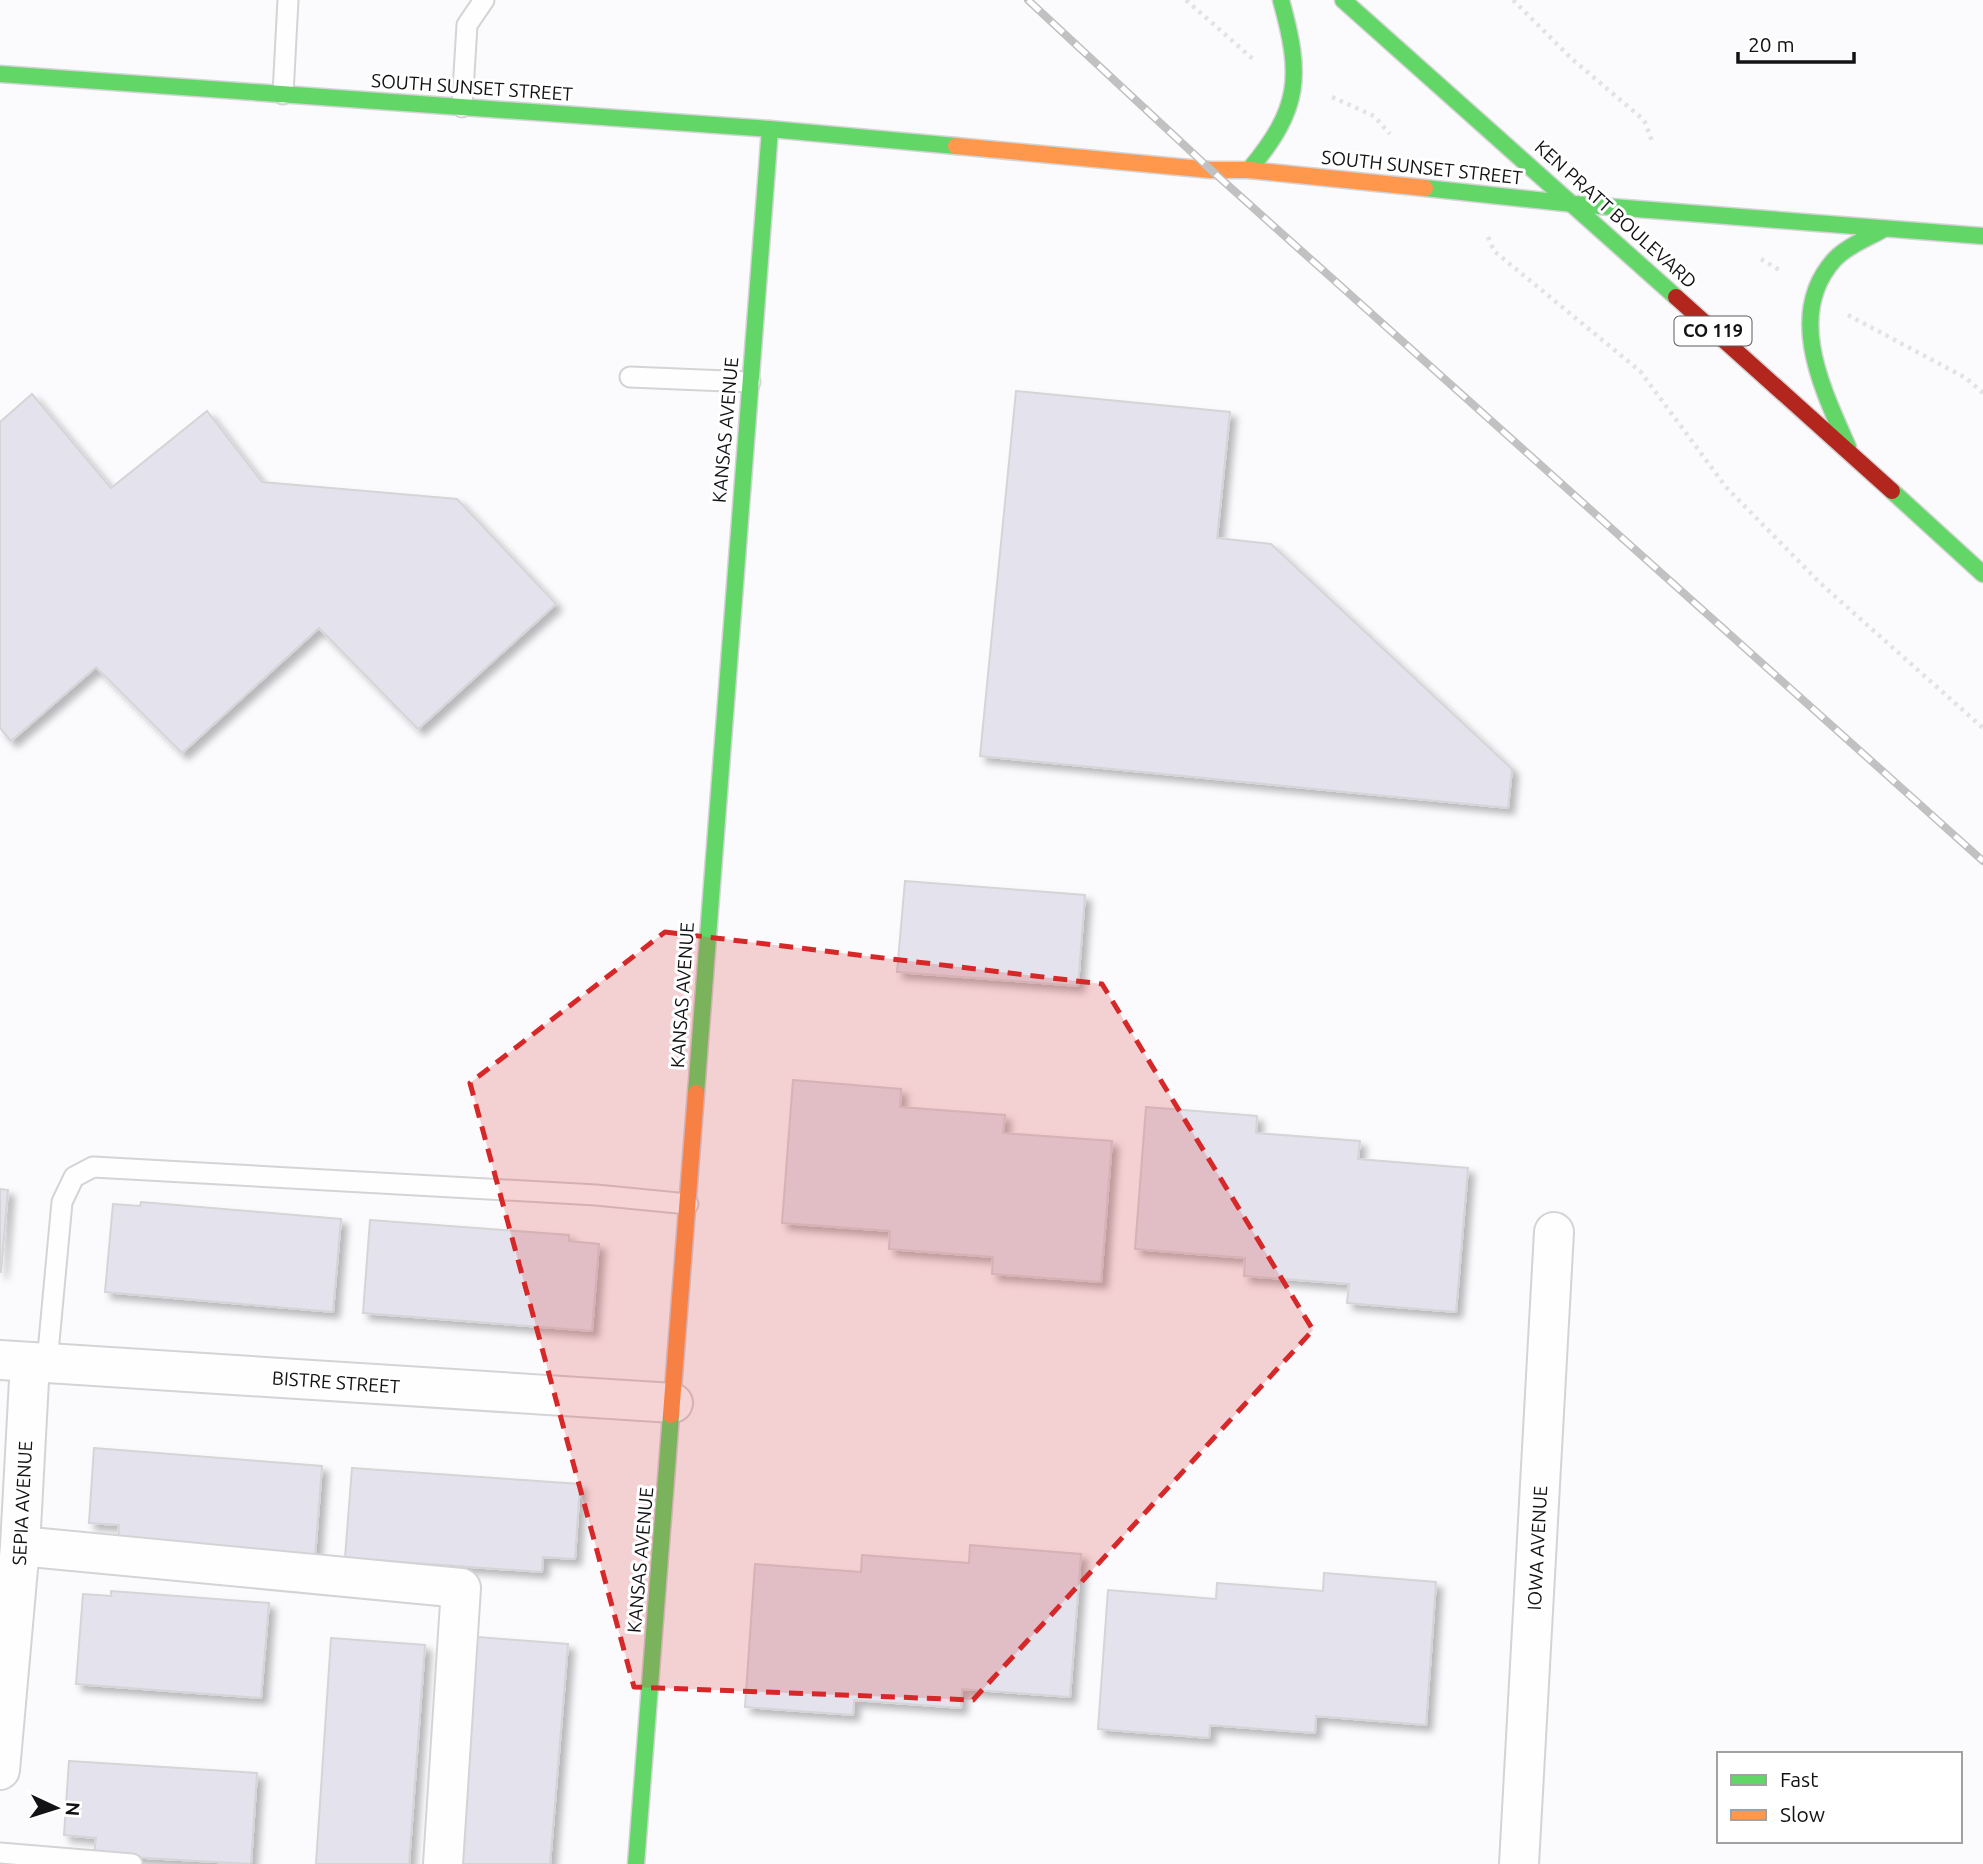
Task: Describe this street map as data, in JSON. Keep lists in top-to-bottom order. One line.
{"streets":{"main road":["SOUTH SUNSET STREET","KEN PRATT BOULEVARD","CO 119","KANSAS AVENUE"],"street":["BISTRE STREET","SEPIA AVENUE","IOWA AVENUE"]},"crossings":[["SOUTH SUNSET STREET","KEN PRATT BOULEVARD"],["SOUTH SUNSET STREET","KANSAS AVENUE"],["KANSAS AVENUE","BISTRE STREET"],["BISTRE STREET","SEPIA AVENUE"]],"legend":["Fast","Slow"],"scale_bar":"20 m","north":"right"}
